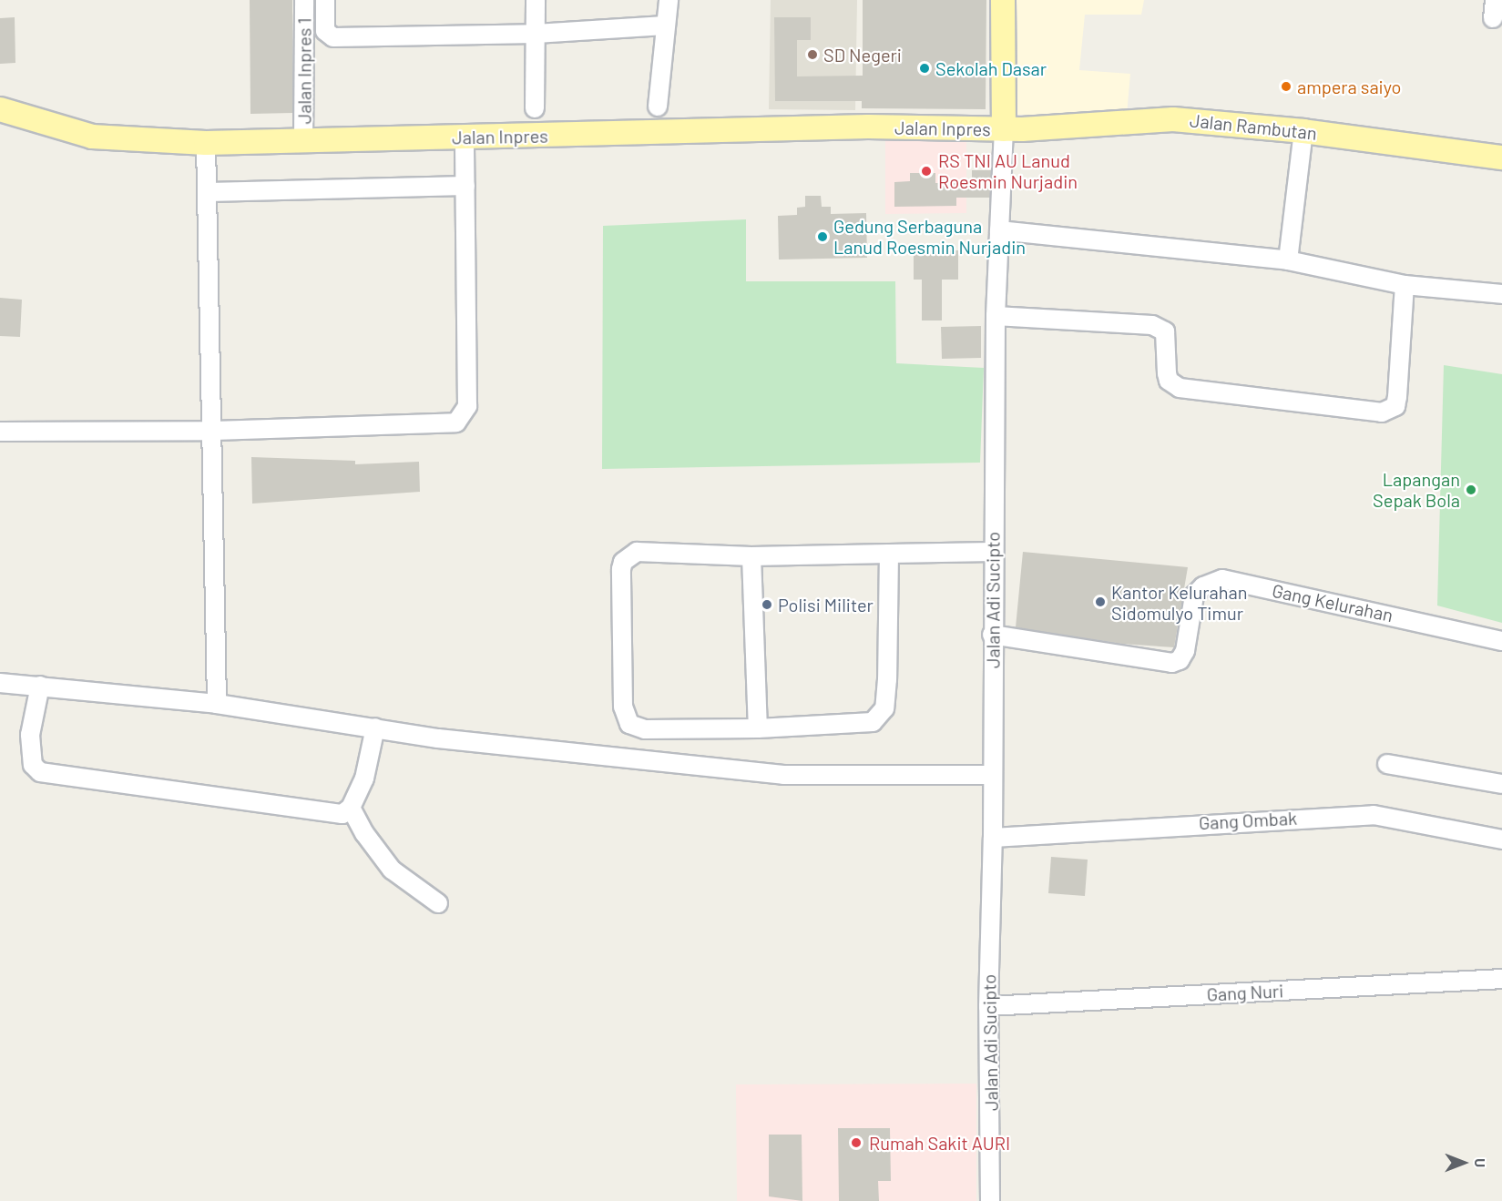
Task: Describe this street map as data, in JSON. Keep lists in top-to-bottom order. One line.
{"streets":{"main road":["Jalan Rambutan","Jalan Inpres","Jalan Adi Sucipto"],"street":["Jalan Inpres 1","Gang Kelurahan","Gang Ombak","Gang Nuri"]},"crossings":[["Jalan Inpres 1","Jalan Inpres"],["Jalan Rambutan","Jalan Inpres"],["Jalan Rambutan","Jalan Adi Sucipto"],["Jalan Inpres","Jalan Adi Sucipto"],["Jalan Adi Sucipto","Gang Kelurahan"],["Jalan Adi Sucipto","Gang Ombak"],["Jalan Adi Sucipto","Gang Nuri"]],"places":["SD Negeri","Sekolah Dasar","ampera saiyo","RS TNI AU Lanud Roesmin Nurjadin","Gedung Serbaguna Lanud Roesmin Nurjadin","Lapangan Sepak Bola","Kantor Kelurahan Sidomulyo Timur","Polisi Militer","Rumah Sakit AURI"],"north":"right"}
